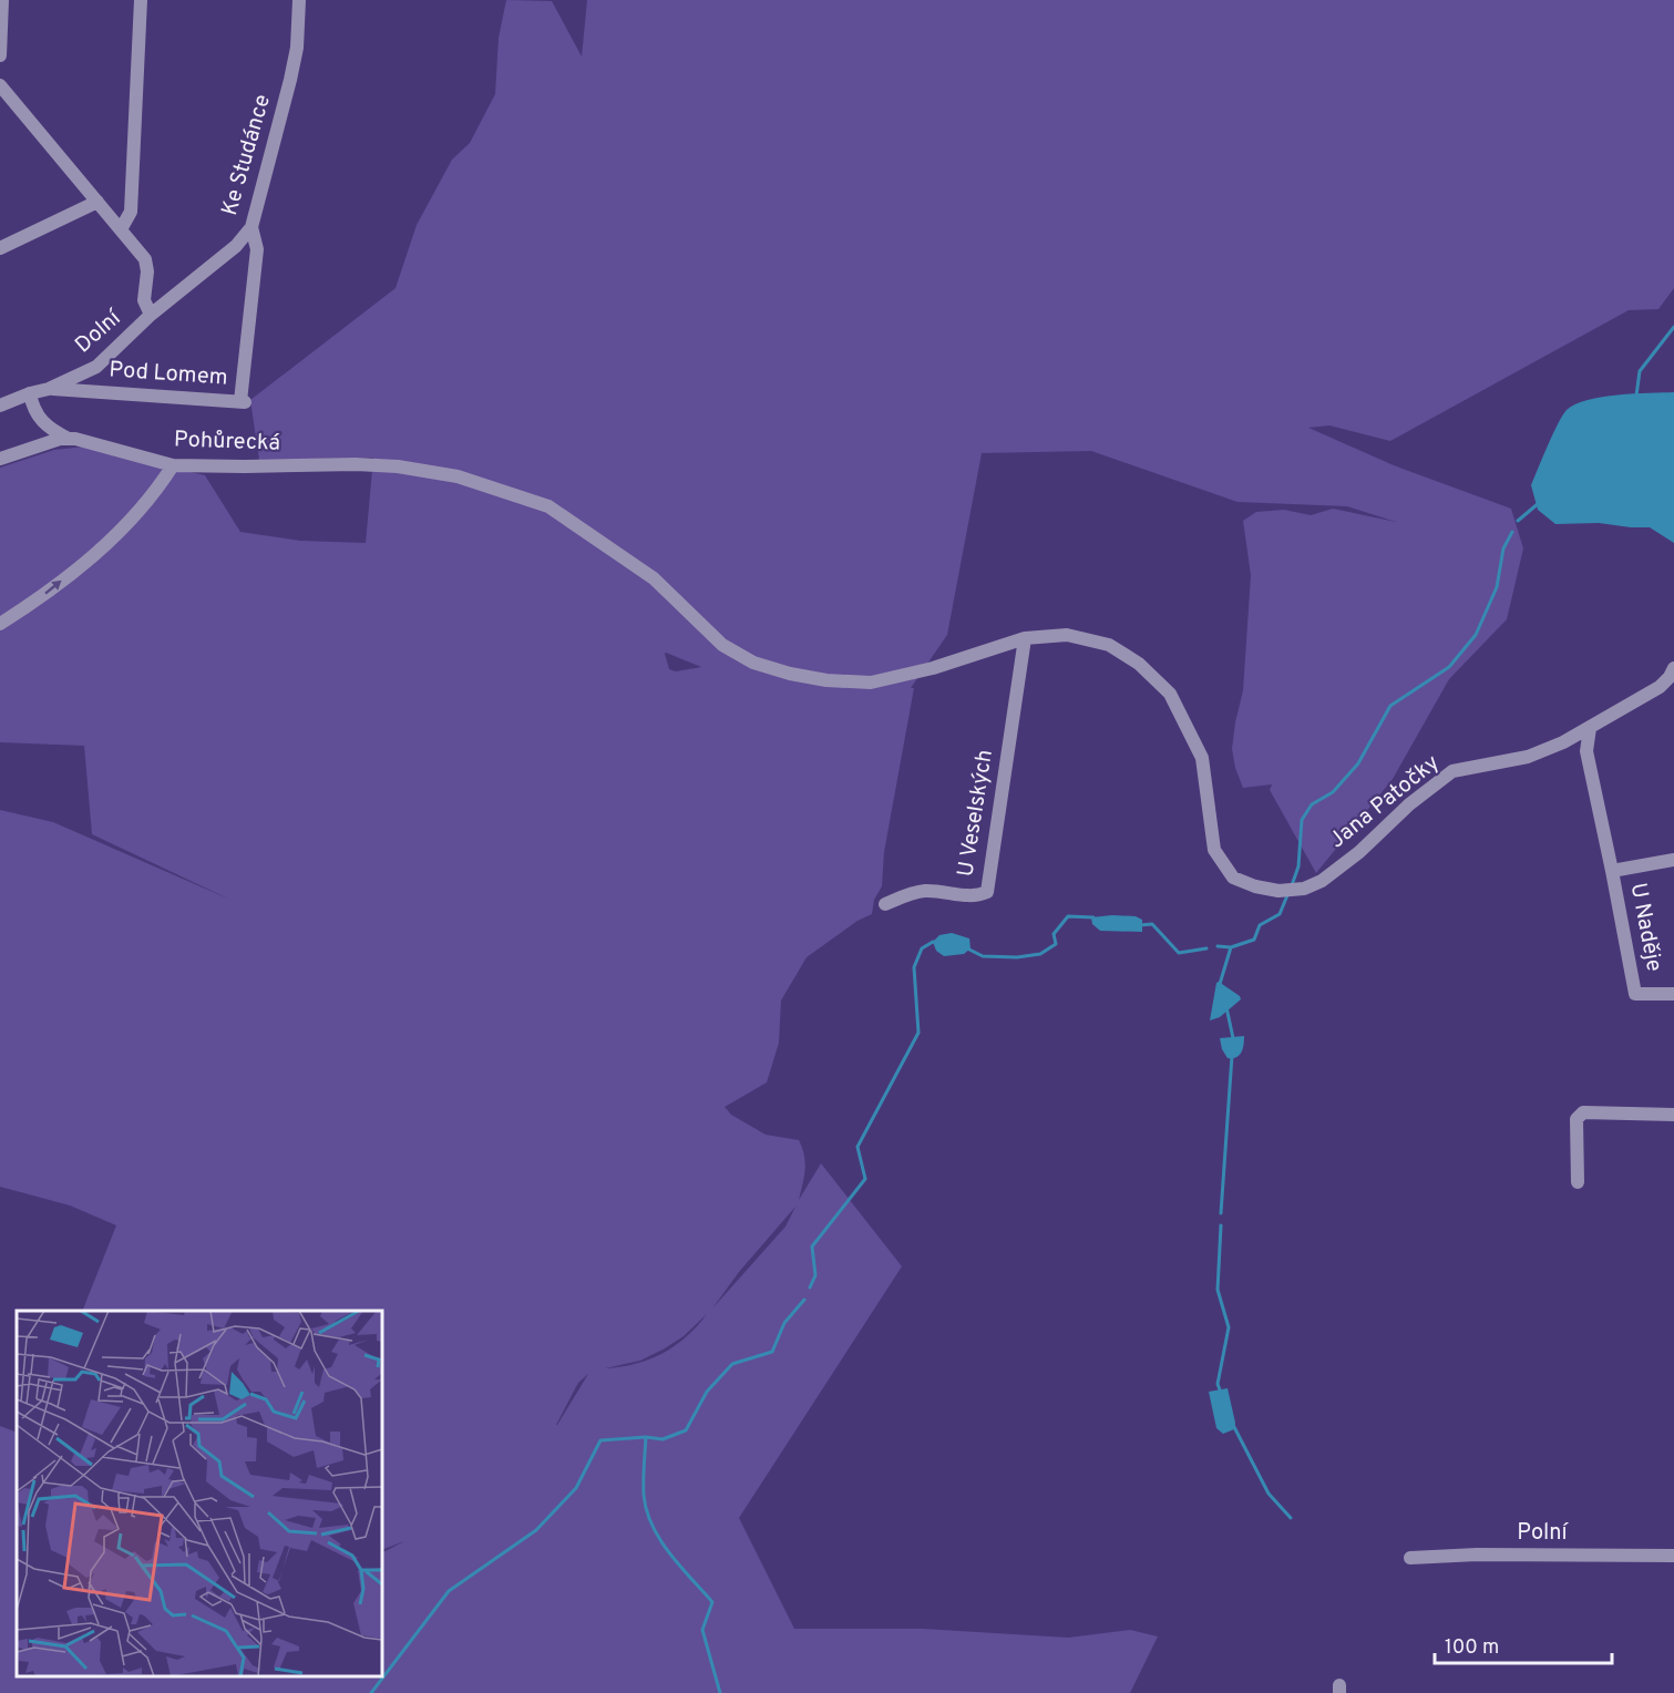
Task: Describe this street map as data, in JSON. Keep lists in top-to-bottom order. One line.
{"streets":{"street":["Ke Studánce","Dolní","Pod Lomem","Pohůrecká","Jana Patočky","U Veselských","U Naděje","Polní"]},"crossings":[["Ke Studánce","Dolní"],["Ke Studánce","Pod Lomem"],["Dolní","Pod Lomem"],["Pohůrecká","Jana Patočky"],["Pohůrecká","U Veselských"],["Jana Patočky","U Naděje"]],"scale_bar":"100 m"}
